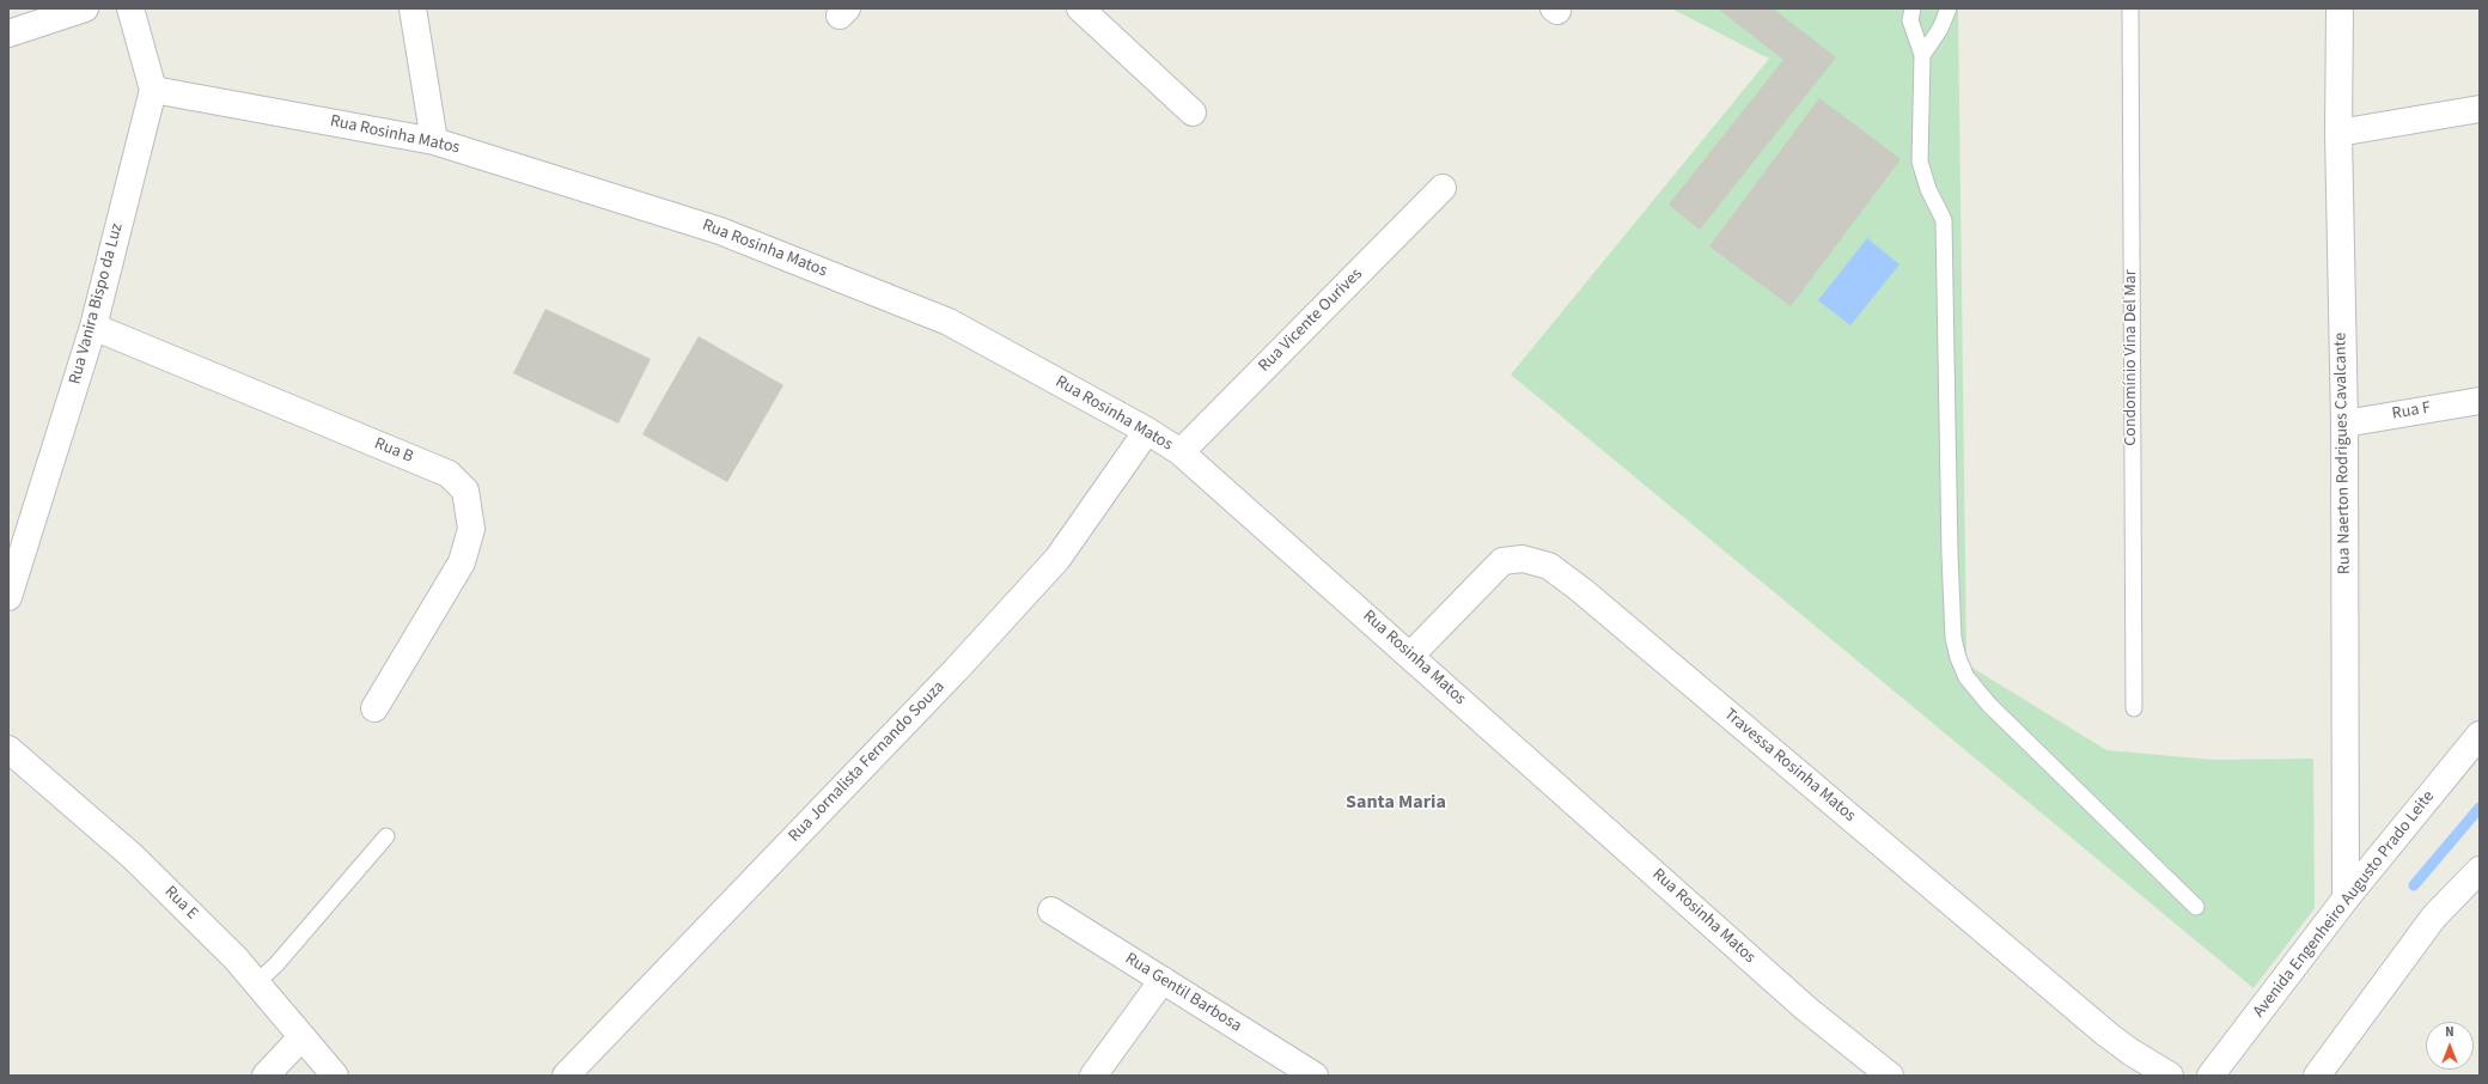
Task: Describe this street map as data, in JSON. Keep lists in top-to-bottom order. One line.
{"streets":{"street":["Rua Rosinha Matos","Rua Vanira Bispo da Luz","Rua Vicente Ourives","Rua F","Rua B","Rua Naerton Rodrigues Cavalcante","Rua Jornalista Fernando Souza","Travessa Rosinha Matos","Rua E","Avenida Engenheiro Augusto Prado Leite","Rua Gentil Barbosa"],"lane":["Condomínio Vina Del Mar"]},"crossings":[["Rua Rosinha Matos","Rua Vanira Bispo da Luz"],["Rua Rosinha Matos","Rua Vicente Ourives"],["Rua Rosinha Matos","Rua Jornalista Fernando Souza"],["Rua Rosinha Matos","Travessa Rosinha Matos"],["Rua Vanira Bispo da Luz","Rua B"],["Rua F","Rua Naerton Rodrigues Cavalcante"],["Rua Naerton Rodrigues Cavalcante","Avenida Engenheiro Augusto Prado Leite"]],"districts":["Santa Maria"],"north":"top"}
